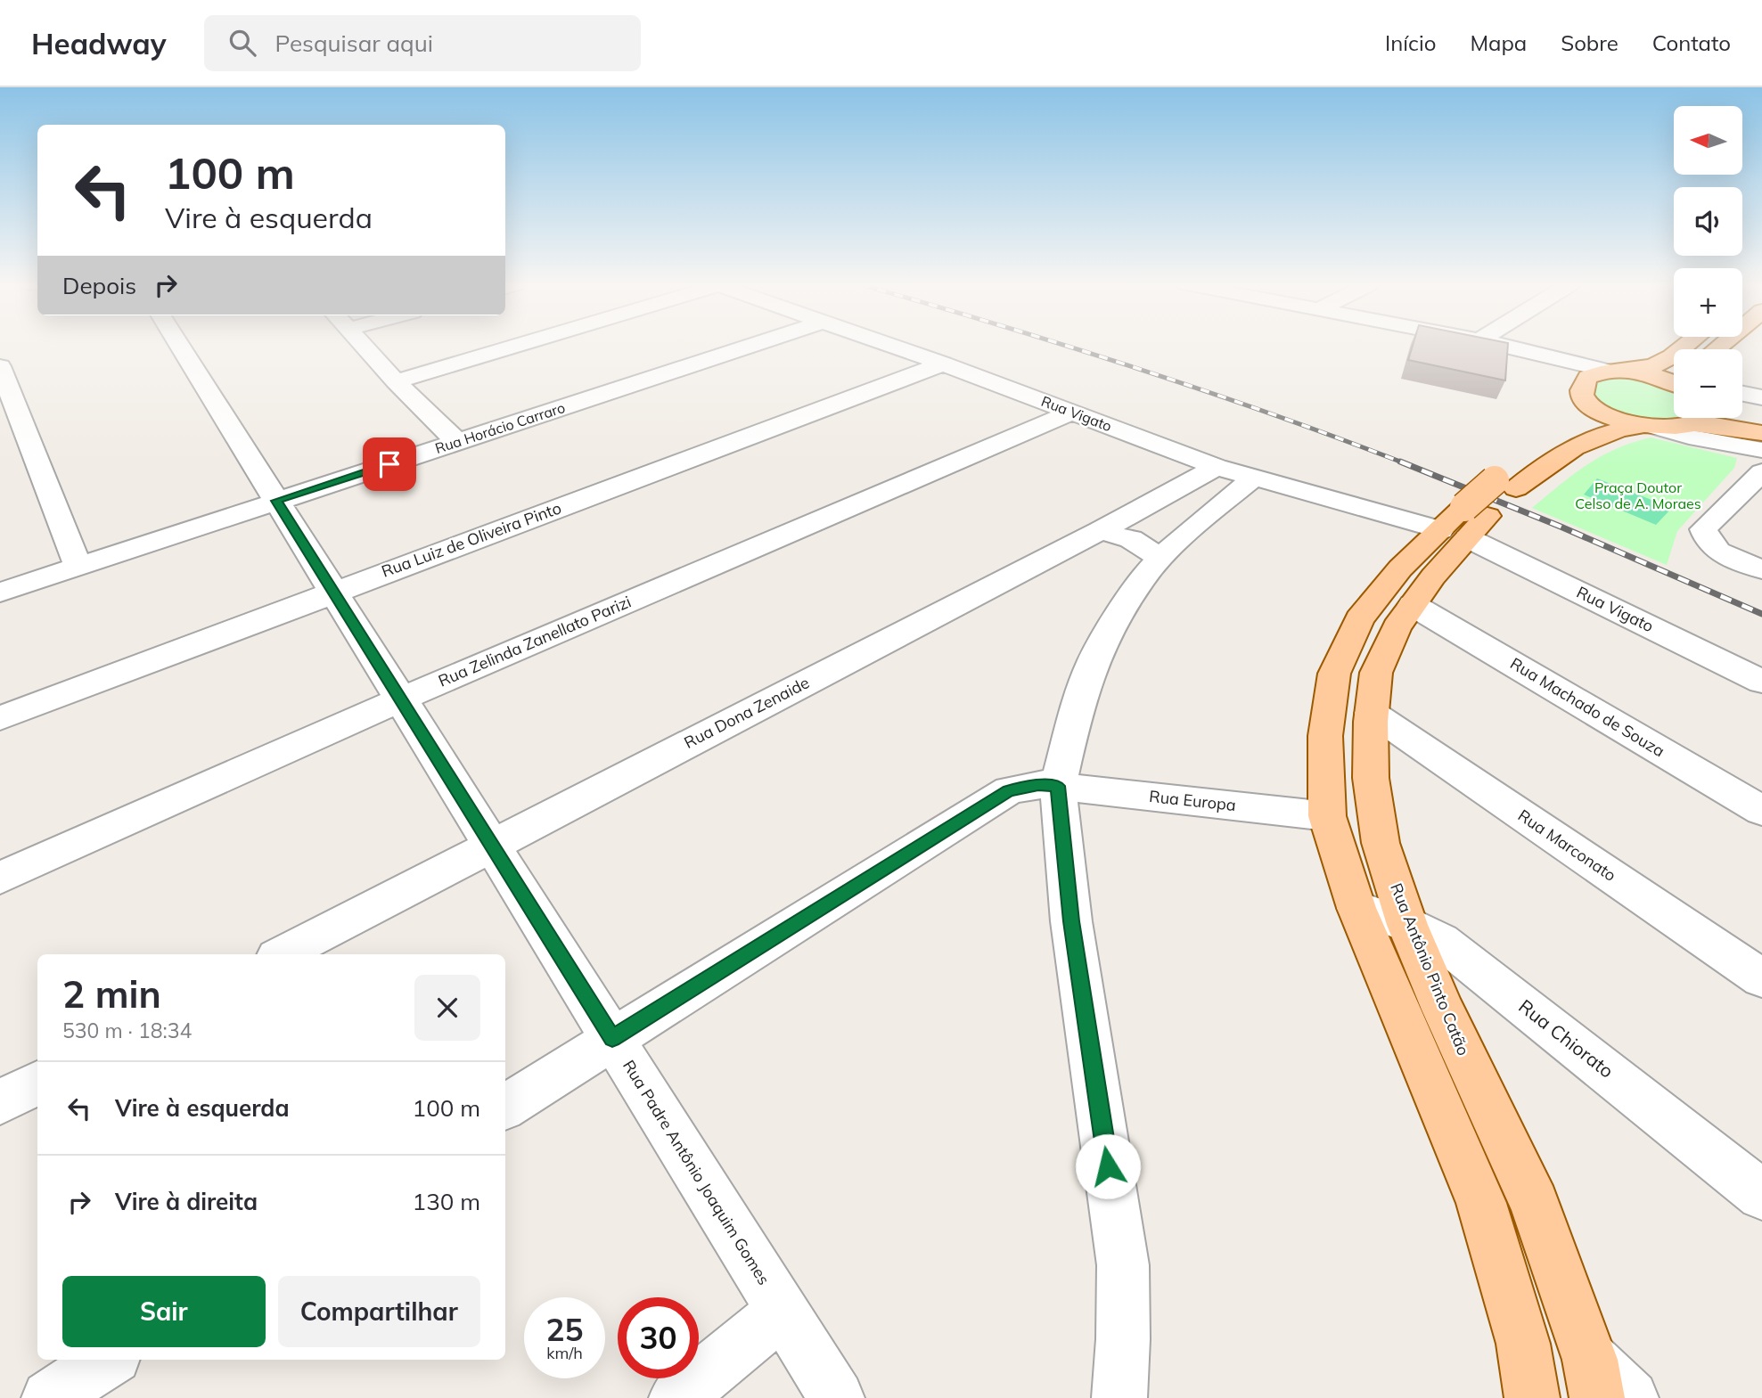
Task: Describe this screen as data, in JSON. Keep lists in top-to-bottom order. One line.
{"streets":{"main road":["Rua Antônio Pinto Catão"],"street":["Rua Vigato","Rua Horácio Carraro","Rua Luiz de Oliveira Pinto","Rua Zelinda Zanellato Parizi","Rua Machado de Souza","Rua Dona Zenaide","Rua Europa","Rua Marconato","Rua Chiorato","Rua Padre Antônio Joaquim Gomes"]},"crossings":[["Rua Vigato","Rua Luiz de Oliveira Pinto"],["Rua Vigato","Rua Zelinda Zanellato Parizi"],["Rua Vigato","Rua Dona Zenaide"],["Rua Vigato","Rua Antônio Pinto Catão"],["Rua Horácio Carraro","Rua Padre Antônio Joaquim Gomes"],["Rua Luiz de Oliveira Pinto","Rua Padre Antônio Joaquim Gomes"],["Rua Zelinda Zanellato Parizi","Rua Padre Antônio Joaquim Gomes"],["Rua Machado de Souza","Rua Antônio Pinto Catão"],["Rua Dona Zenaide","Rua Padre Antônio Joaquim Gomes"],["Rua Europa","Rua Antônio Pinto Catão"],["Rua Europa","Rua Padre Antônio Joaquim Gomes"],["Rua Marconato","Rua Antônio Pinto Catão"],["Rua Antônio Pinto Catão","Rua Chiorato"]],"parks":["Praça Doutor Celso de A. Moraes"],"north":"left","page":{"header":"Headway","search":"Pesquisar aqui","nav":["Início","Mapa","Sobre","Contato"],"map_buttons":["+","−"],"turn":["100 m","Vire à esquerda"],"then":"Depois","heading":["2 min","530 m · 18:34"],"list":[{"name":"Vire à esquerda","value":"100 m"},{"name":"Vire à direita","value":"130 m"}],"buttons":["Sair","Compartilhar"],"speed":"25 km/h","limit":"30"}}
